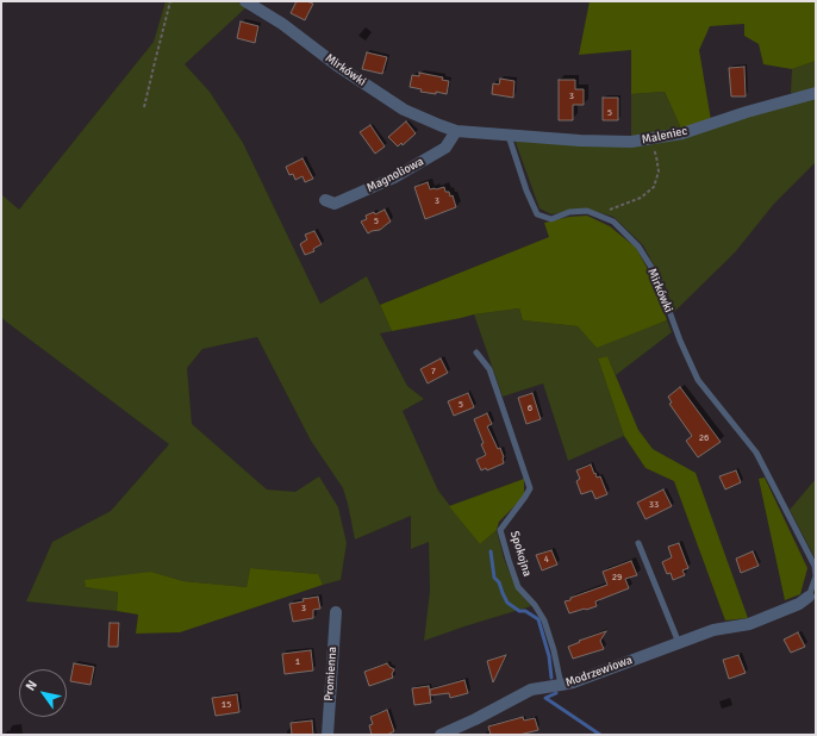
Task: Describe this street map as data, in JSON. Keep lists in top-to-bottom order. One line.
{"streets":{"street":["Mirkówki","Maleniec","Magnoliowa","Modrzewiowa","Promienna"],"lane":["Spokojna"]},"crossings":[["Mirkówki","Maleniec"],["Mirkówki","Magnoliowa"],["Mirkówki","Modrzewiowa"],["Spokojna","Modrzewiowa"]],"house_numbers":["3","5","3","5","7","5","6","26","33","4","29","3","1","15"],"north":"top left"}
